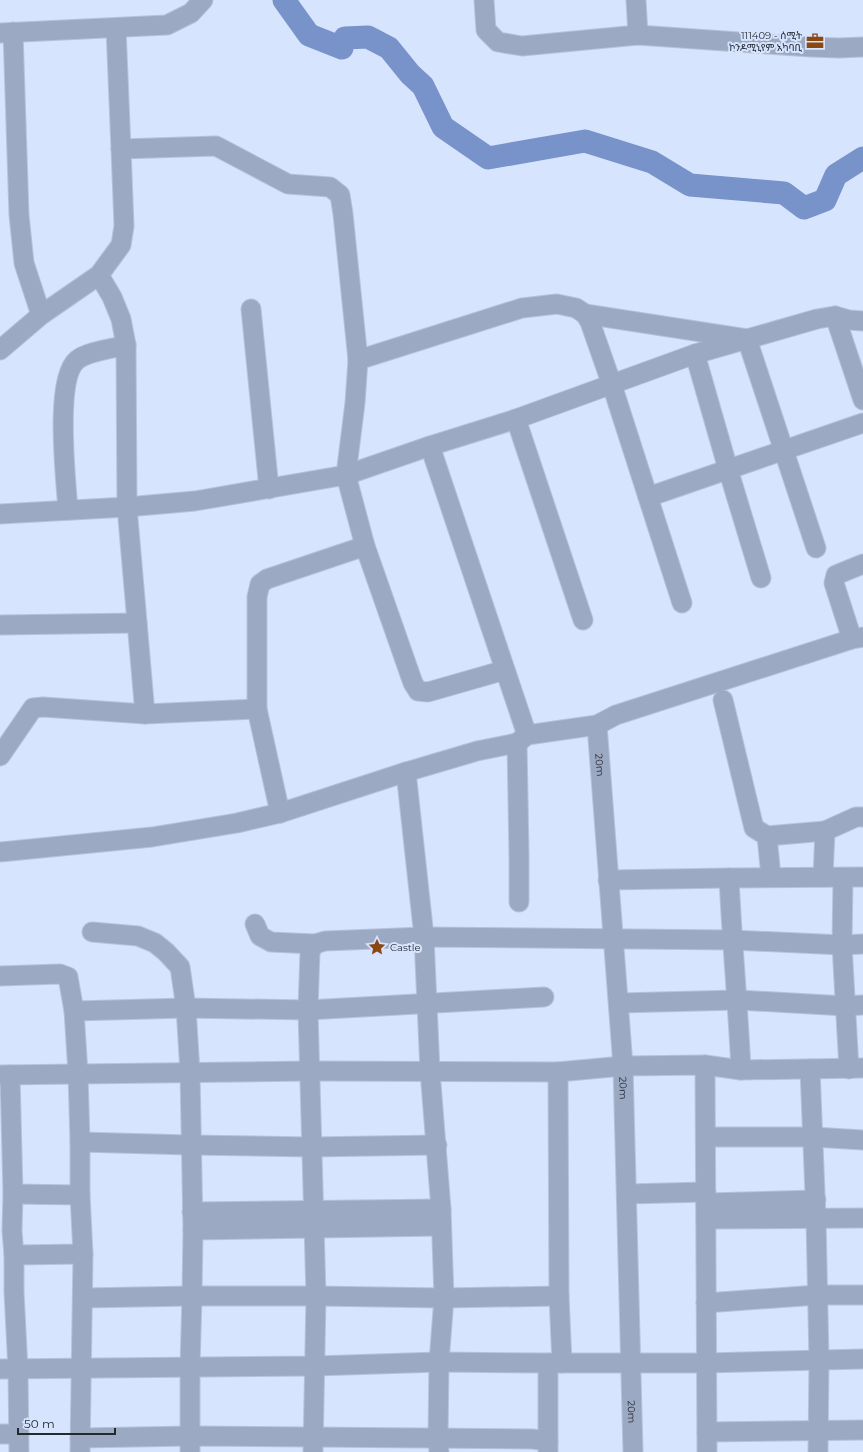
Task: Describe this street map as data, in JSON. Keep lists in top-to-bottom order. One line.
{"streets":{"street":["20m"]},"places":{"office":["111409 - ሰሚት ኮንዶሚኒየም አካባቢ"],"place":["Castle"]},"scale_bar":"50 m"}
